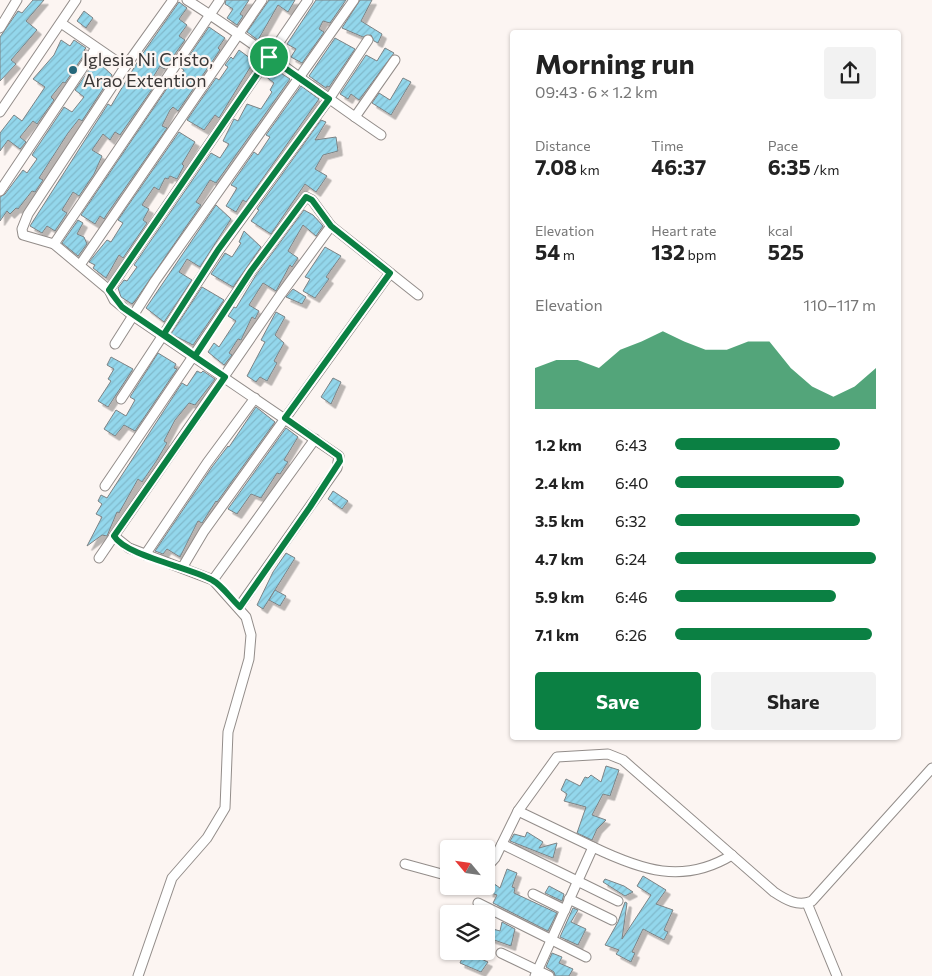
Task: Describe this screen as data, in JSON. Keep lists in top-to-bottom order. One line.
{"places":["Iglesia Ni Cristo, Arao Extention"],"north":"top left","page":{"heading":["Morning run","09:43 · 6 × 1.2 km"],"stats":[["Distance","7.08 km"],["Time","46:37"],["Pace","6:35 /km"],["Elevation","54 m"],["Heart rate","132 bpm"],["kcal","525"]],"chart":["Elevation","110–117 m"],"list":[{"name":"1.2 km","note":"6:43"},{"name":"2.4 km","note":"6:40"},{"name":"3.5 km","note":"6:32"},{"name":"4.7 km","note":"6:24"},{"name":"5.9 km","note":"6:46"},{"name":"7.1 km","note":"6:26"}],"buttons":["Save","Share"]}}
